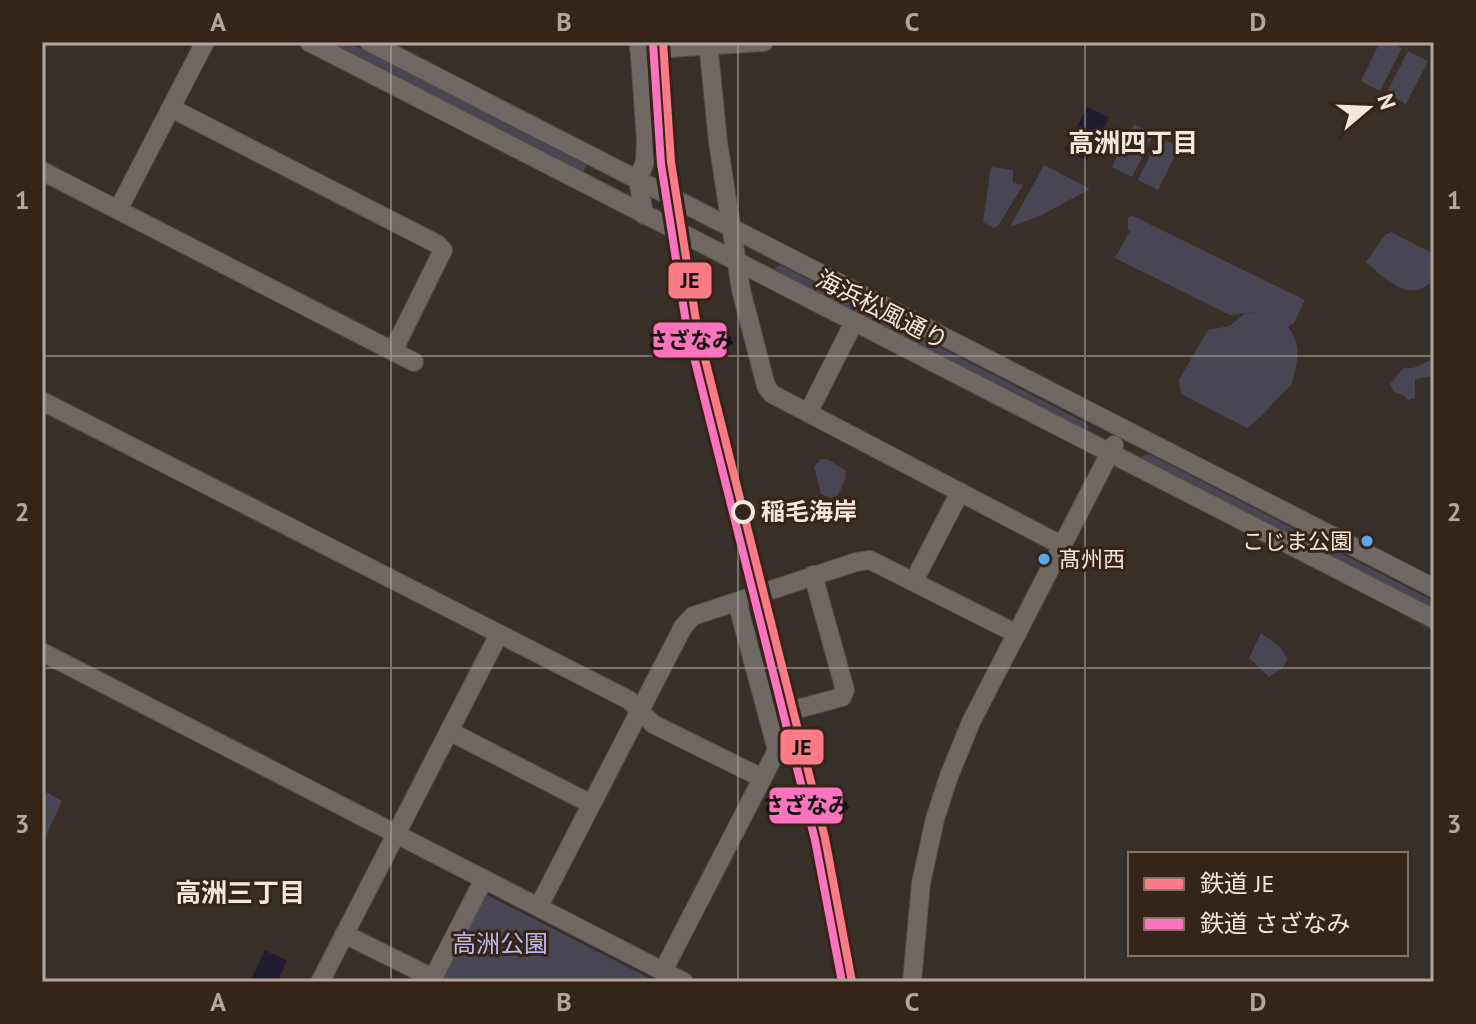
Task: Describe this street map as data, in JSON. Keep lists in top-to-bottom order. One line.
{"streets":{"street":["海浜松風通り"]},"districts":["高洲四丁目","高洲三丁目"],"parks":["高洲公園"],"places":["稲毛海岸","こじま公園","髙州西"],"lines":["rail line JE","rail line さざなみ"],"legend":["鉄道 JE","鉄道 さざなみ"],"north":"right","grid":{"columns":["A","B","C","D"],"rows":["1","2","3"]}}
